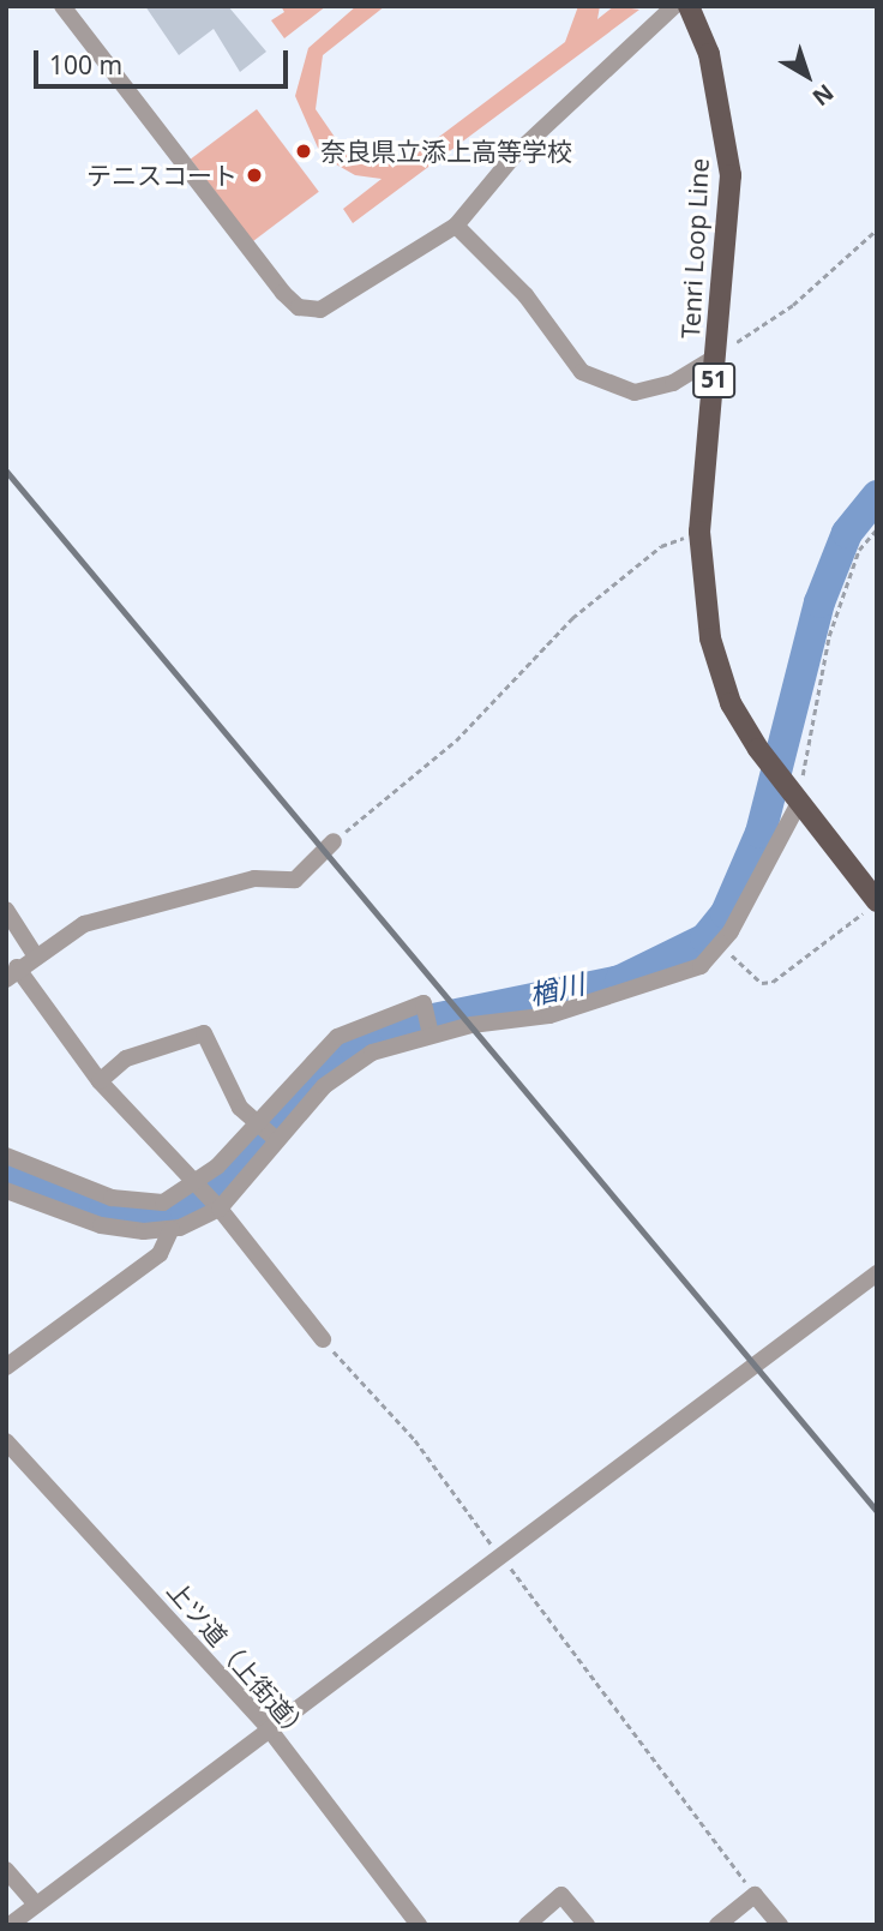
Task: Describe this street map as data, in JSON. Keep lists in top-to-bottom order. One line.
{"streets":{"main road":["Tenri Loop Line","51"],"street":["上ツ道（上街道）"]},"water":["楢川"],"places":["奈良県立添上高等学校","テニスコート"],"scale_bar":"100 m","north":"bottom right"}
